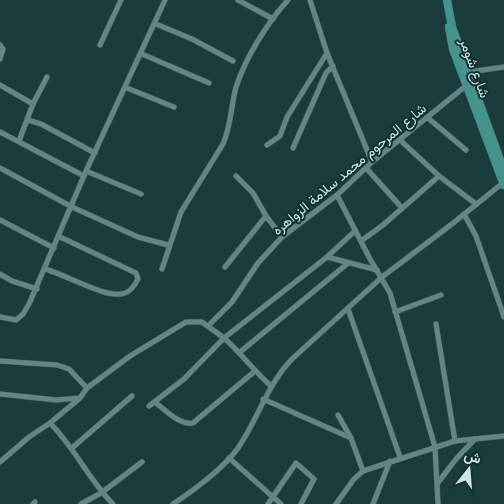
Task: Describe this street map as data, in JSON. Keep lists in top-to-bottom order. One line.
{"streets":{"main road":["شارع شومر"],"street":["شارع المرحوم محمد سلامة الزواهره"]},"crossings":[["شارع شومر","شارع المرحوم محمد سلامة الزواهره"]],"north":"top"}
